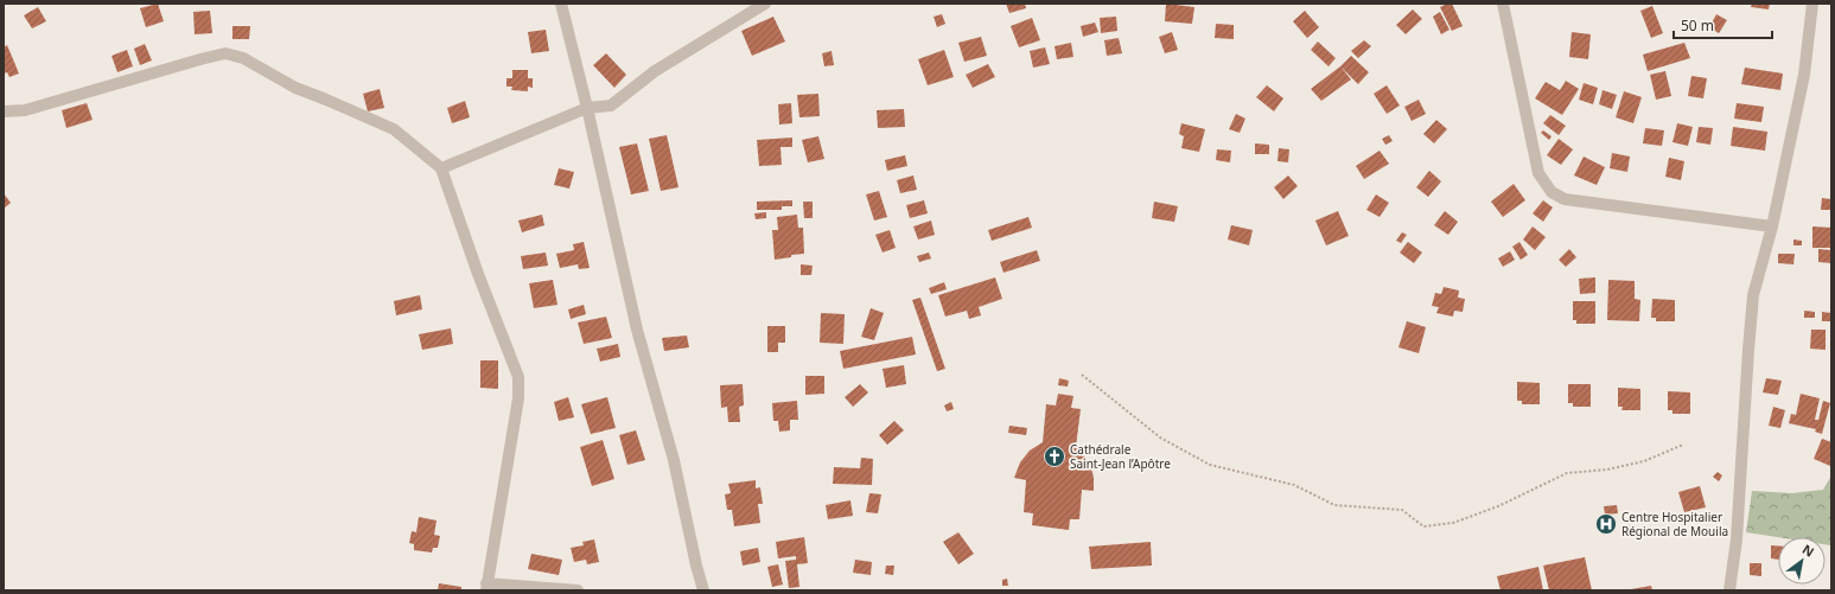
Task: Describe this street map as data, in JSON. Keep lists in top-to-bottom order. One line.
{"places":{"church":["Cathédrale Saint-Jean l’Apôtre"],"hospital":["Centre Hospitalier Régional de Mouila"]},"scale_bar":"50 m","north":"top right"}
